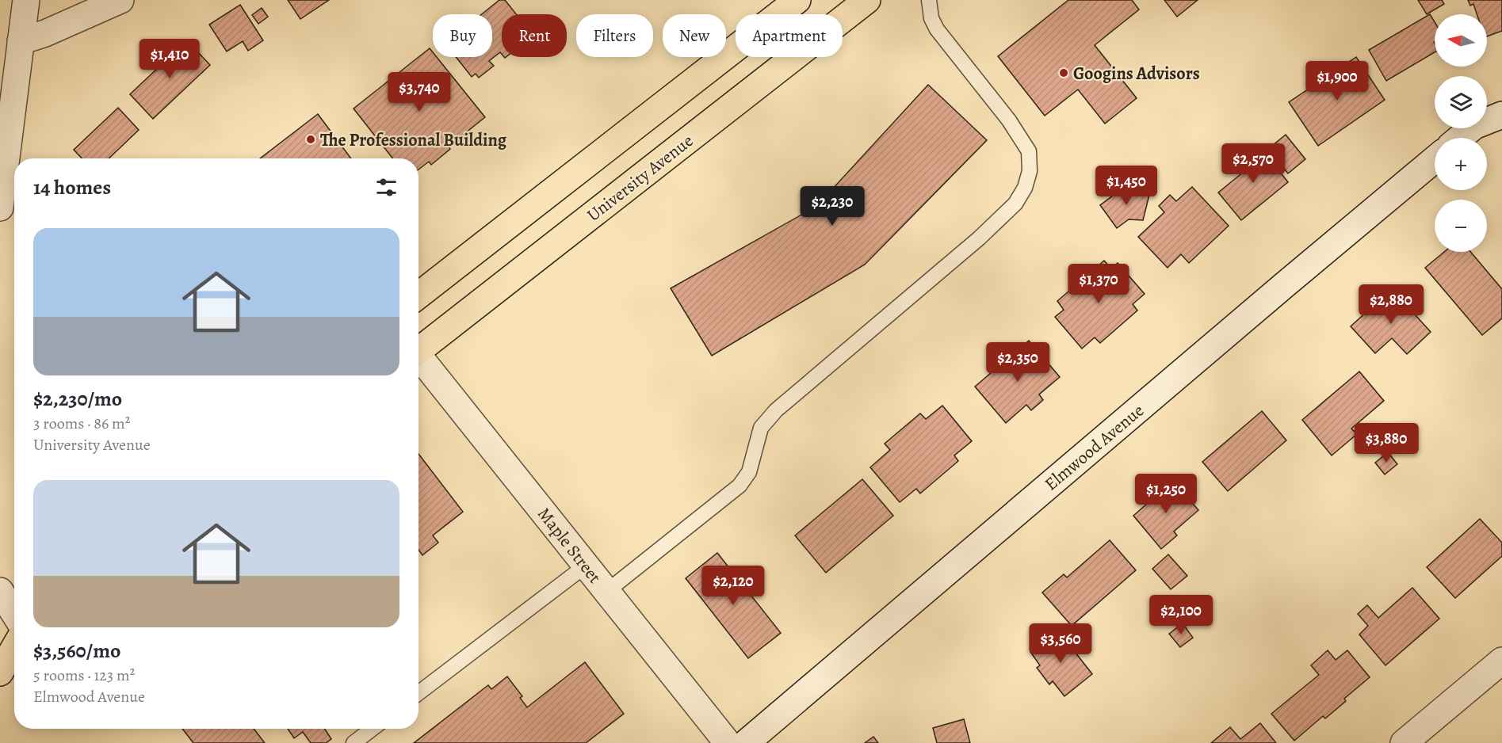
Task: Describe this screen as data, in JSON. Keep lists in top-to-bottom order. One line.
{"streets":{"main road":["University Avenue"],"street":["Elmwood Avenue","Maple Street"]},"places":["Googins Advisors","The Professional Building"],"north":"left","page":{"map_buttons":["+","−"],"chip":["Buy","Rent","Filters","New","Apartment"],"price":["$1,410","$1,900","$3,740","$2,570","$1,450","$2,230","$1,370","$2,880","$2,350","$3,880","$1,250","$2,120","$2,100","$3,560"],"heading":"14 homes","list":[{"name":"$2,230/mo","note":"3 rooms · 86 m² · University Avenue"},{"name":"$3,560/mo","note":"5 rooms · 123 m² · Elmwood Avenue"}]}}
